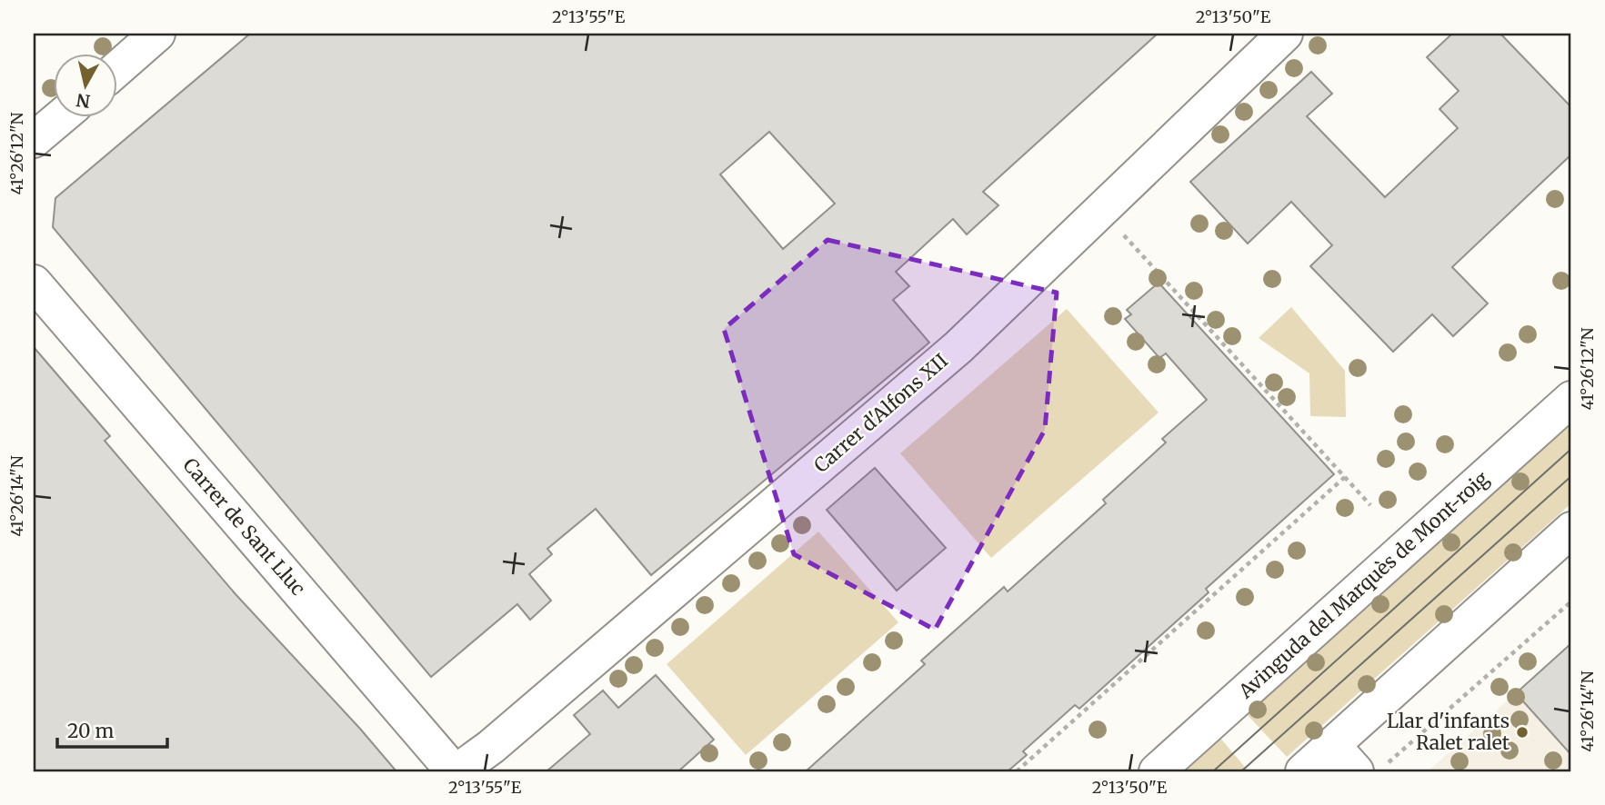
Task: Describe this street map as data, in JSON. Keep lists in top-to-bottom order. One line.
{"streets":{"street":["Carrer d'Alfons XII","Carrer de Sant Lluc","Avinguda del Marquès de Mont-roig"]},"crossings":[["Carrer d'Alfons XII","Carrer de Sant Lluc"]],"places":["Llar d'infants Ralet ralet"],"scale_bar":"20 m","north":"bottom","coordinates":["2°13'55\"E","2°13'50\"E","41°26'12\"N","41°26'14\"N"]}
